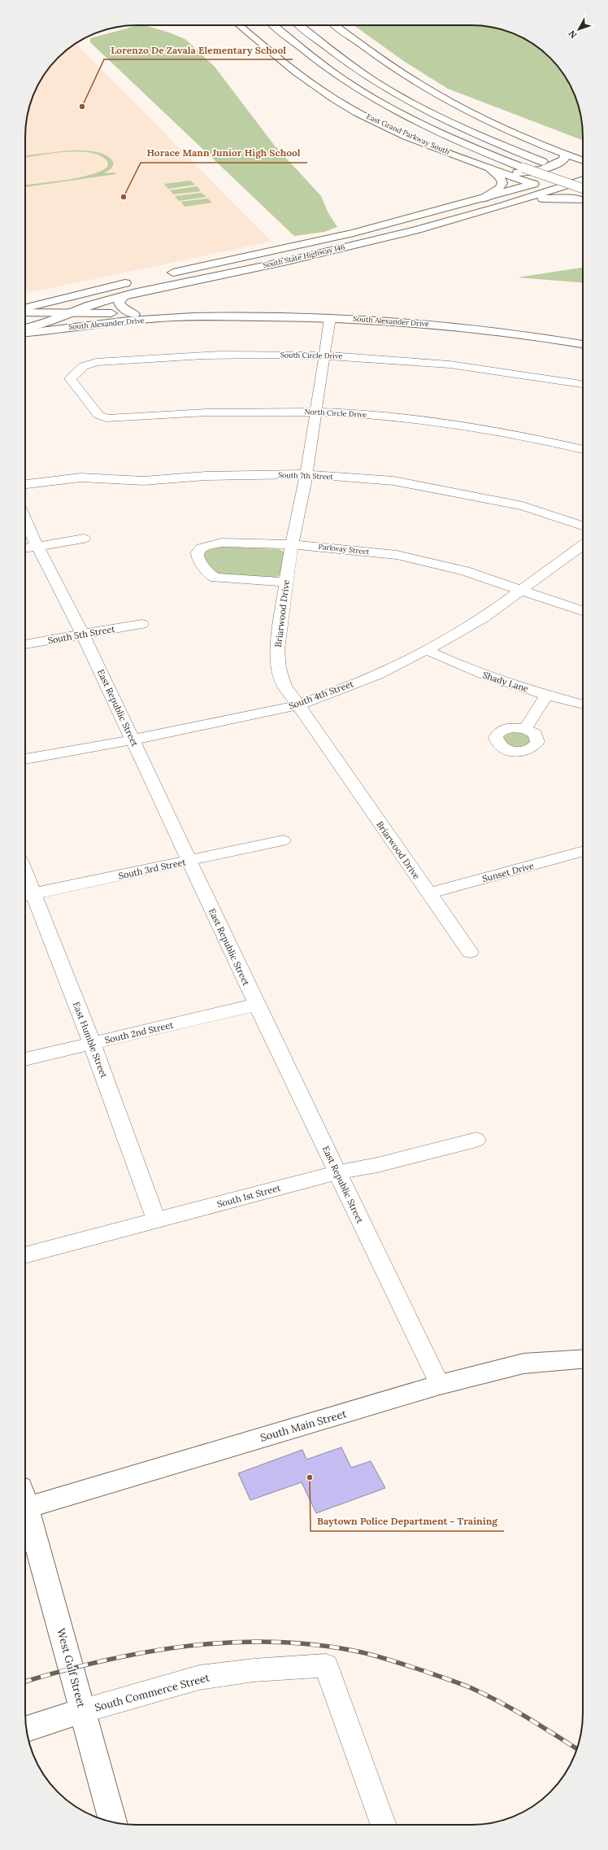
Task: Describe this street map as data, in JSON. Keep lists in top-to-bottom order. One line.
{"streets":{"main road":["East Grand Parkway South","South State Highway 146","South Alexander Drive","South Main Street","West Gulf Street","South Commerce Street"],"street":["South Circle Drive","North Circle Drive","South 7th Street","Parkway Street","Briarwood Drive","South 5th Street","Shady Lane","South 4th Street","East Republic Street","South 3rd Street","Sunset Drive","South 2nd Street","East Humble Street","South 1st Street"]},"crossings":[["East Grand Parkway South","South State Highway 146"],["South State Highway 146","South Alexander Drive"],["South Alexander Drive","Briarwood Drive"],["South Circle Drive","North Circle Drive"],["South Circle Drive","Briarwood Drive"],["North Circle Drive","Briarwood Drive"],["South 7th Street","Briarwood Drive"],["Parkway Street","Briarwood Drive"],["Parkway Street","South 4th Street"],["Briarwood Drive","South 4th Street"],["Briarwood Drive","Sunset Drive"],["South 5th Street","East Republic Street"],["Shady Lane","South 4th Street"],["South 4th Street","East Republic Street"],["East Republic Street","South 3rd Street"],["East Republic Street","South 2nd Street"],["East Republic Street","South 1st Street"],["East Republic Street","South Main Street"],["South 3rd Street","East Humble Street"],["South 2nd Street","East Humble Street"],["East Humble Street","South 1st Street"],["West Gulf Street","South Commerce Street"]],"places":["Lorenzo De Zavala Elementary School","Horace Mann Junior High School","Baytown Police Department - Training"],"north":"bottom left"}
